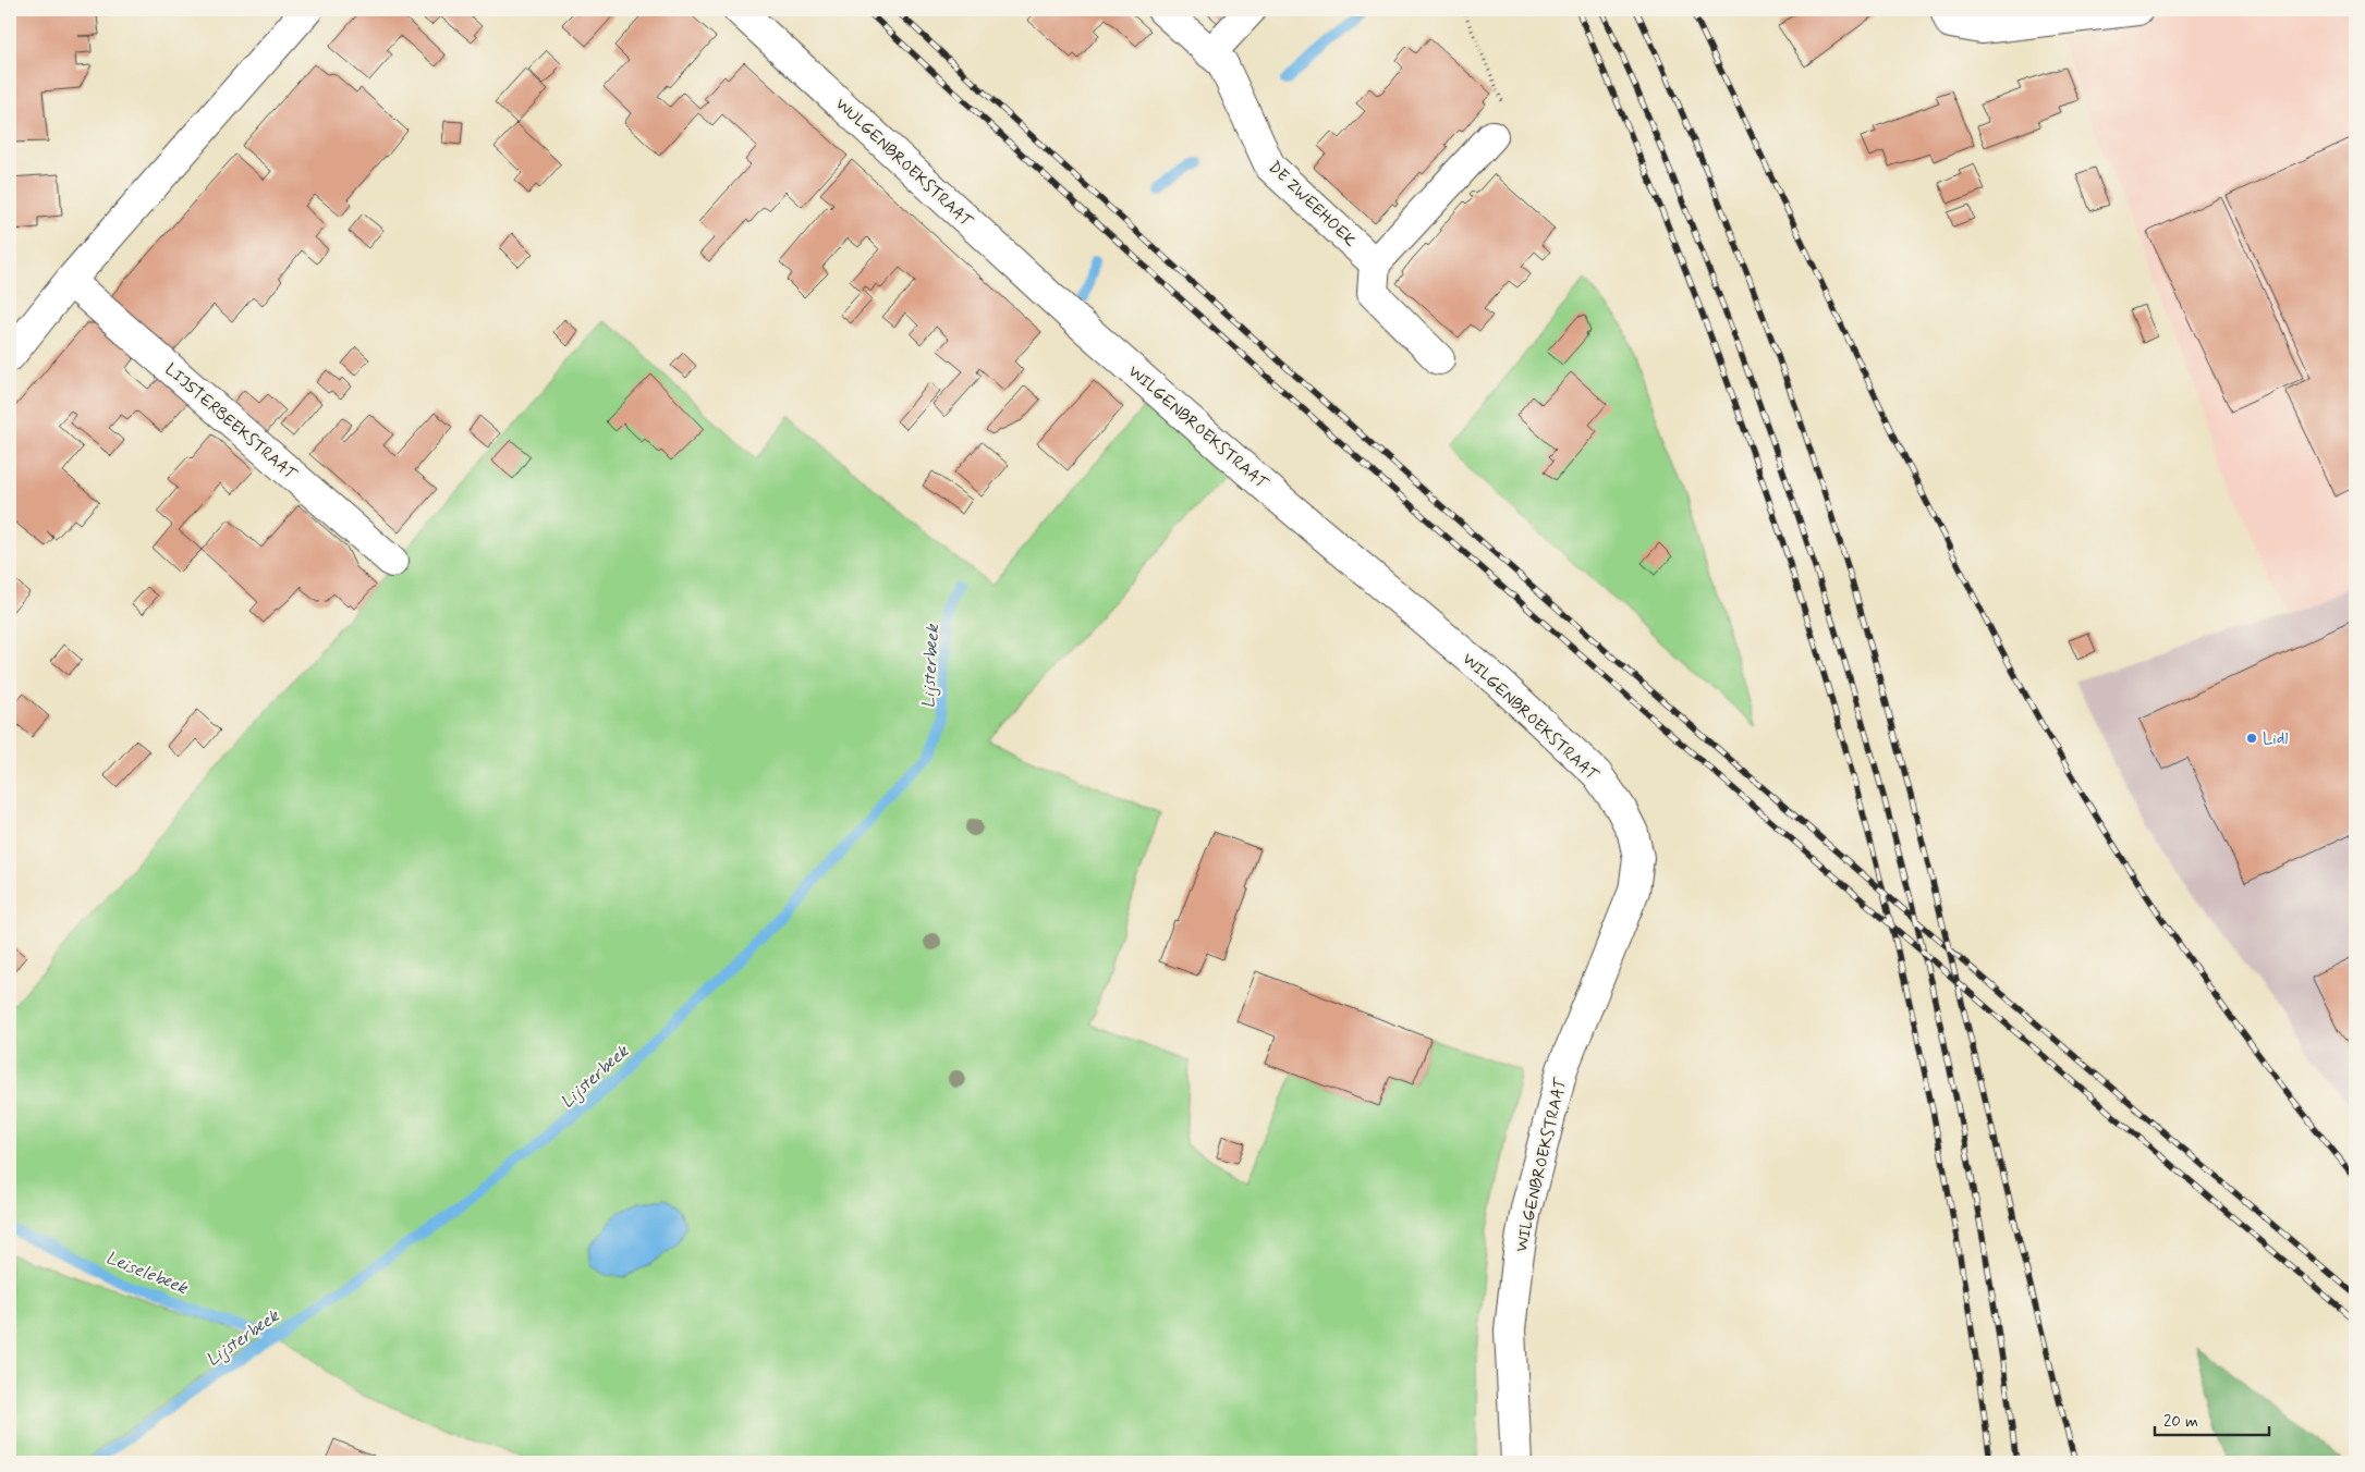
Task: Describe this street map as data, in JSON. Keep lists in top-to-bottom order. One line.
{"streets":{"street":["WULGENBROEKSTRAAT","DE ZWEEHOEK","LIJSTERBEEKSTRAAT","WILGENBROEKSTRAAT"]},"crossings":[["WULGENBROEKSTRAAT","WILGENBROEKSTRAAT"]],"water":["Lijsterbeek","Leiselebeek"],"places":["Lidl"],"scale_bar":"20 m"}
